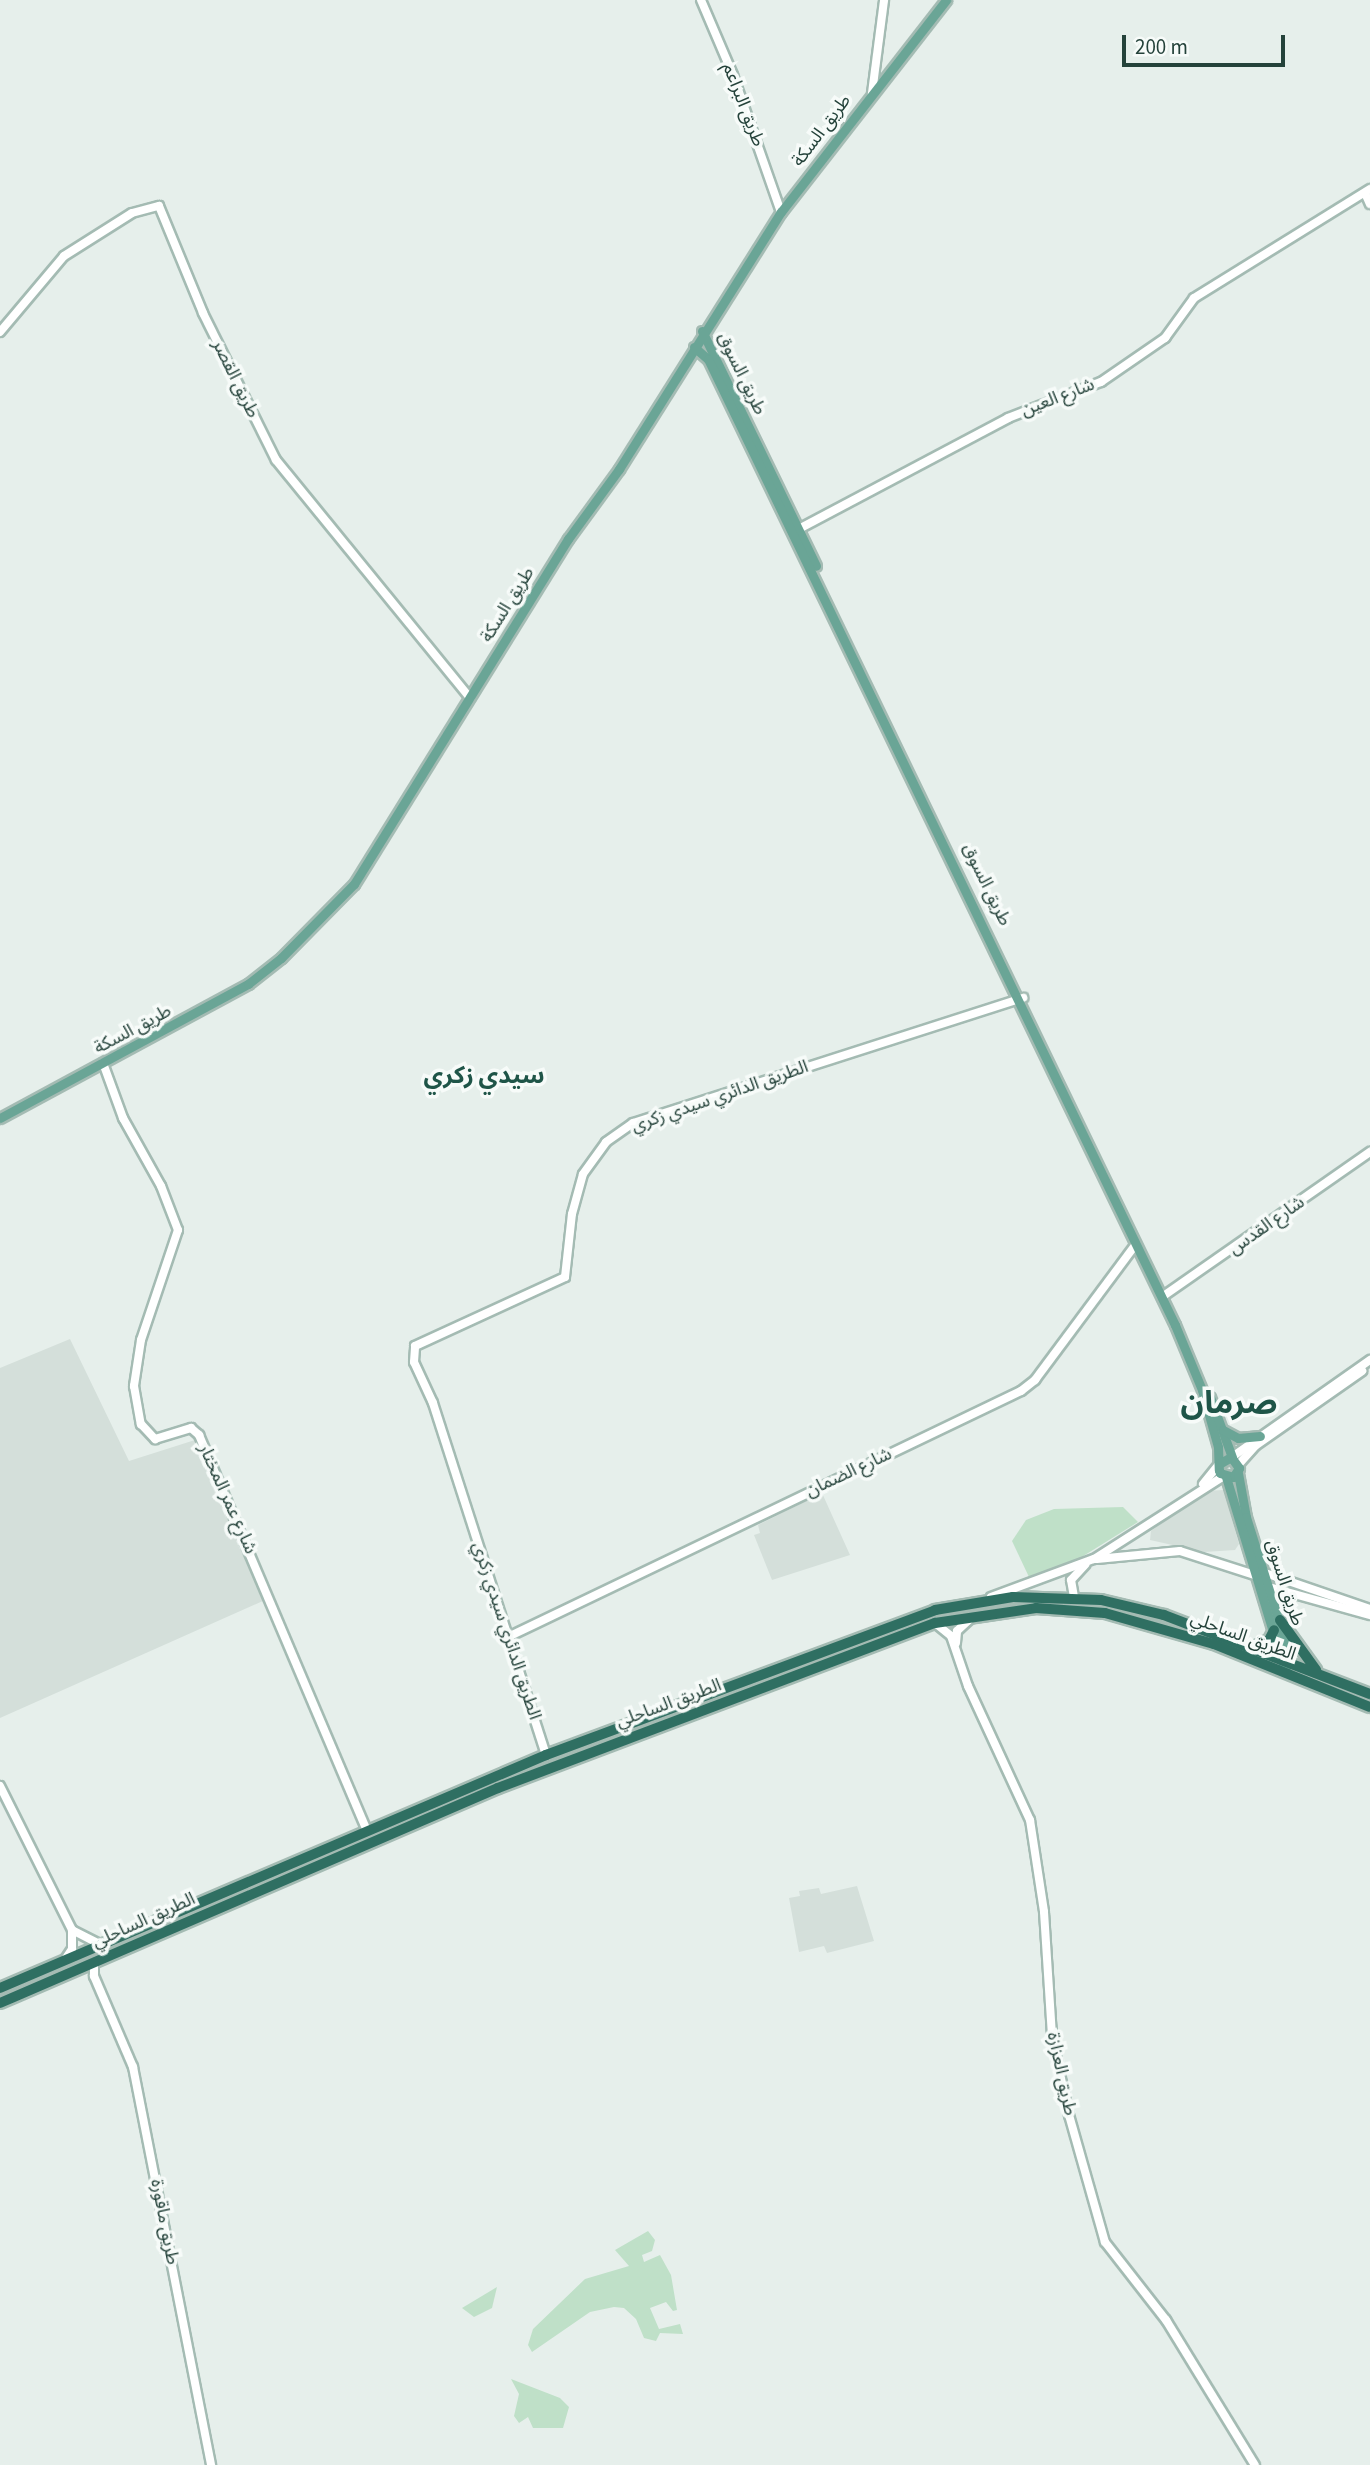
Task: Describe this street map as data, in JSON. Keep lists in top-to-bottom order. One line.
{"streets":{"highway":["الطريق الساحلي"],"main road":["طريق السكة","طريق السوق"],"street":["طريق البراعم","طريق القصر","شارع العين","الطريق الدائري سيدي زكري","شارع القدس","شارع الضمان","شارع عمر المختار","طريق العزازة","طريق ماقورة"]},"crossings":[["طريق البراعم","طريق السكة"],["طريق السكة","طريق السوق"],["طريق السكة","طريق القصر"],["طريق السكة","شارع عمر المختار"],["طريق السوق","شارع العين"],["طريق السوق","الطريق الدائري سيدي زكري"],["طريق السوق","شارع القدس"],["طريق السوق","شارع الضمان"],["طريق السوق","الطريق الساحلي"],["الطريق الدائري سيدي زكري","شارع الضمان"],["الطريق الدائري سيدي زكري","الطريق الساحلي"],["شارع عمر المختار","الطريق الساحلي"],["الطريق الساحلي","طريق العزازة"],["الطريق الساحلي","طريق ماقورة"]],"districts":["سيدي زكري","صرمان"],"scale_bar":"200 m"}
